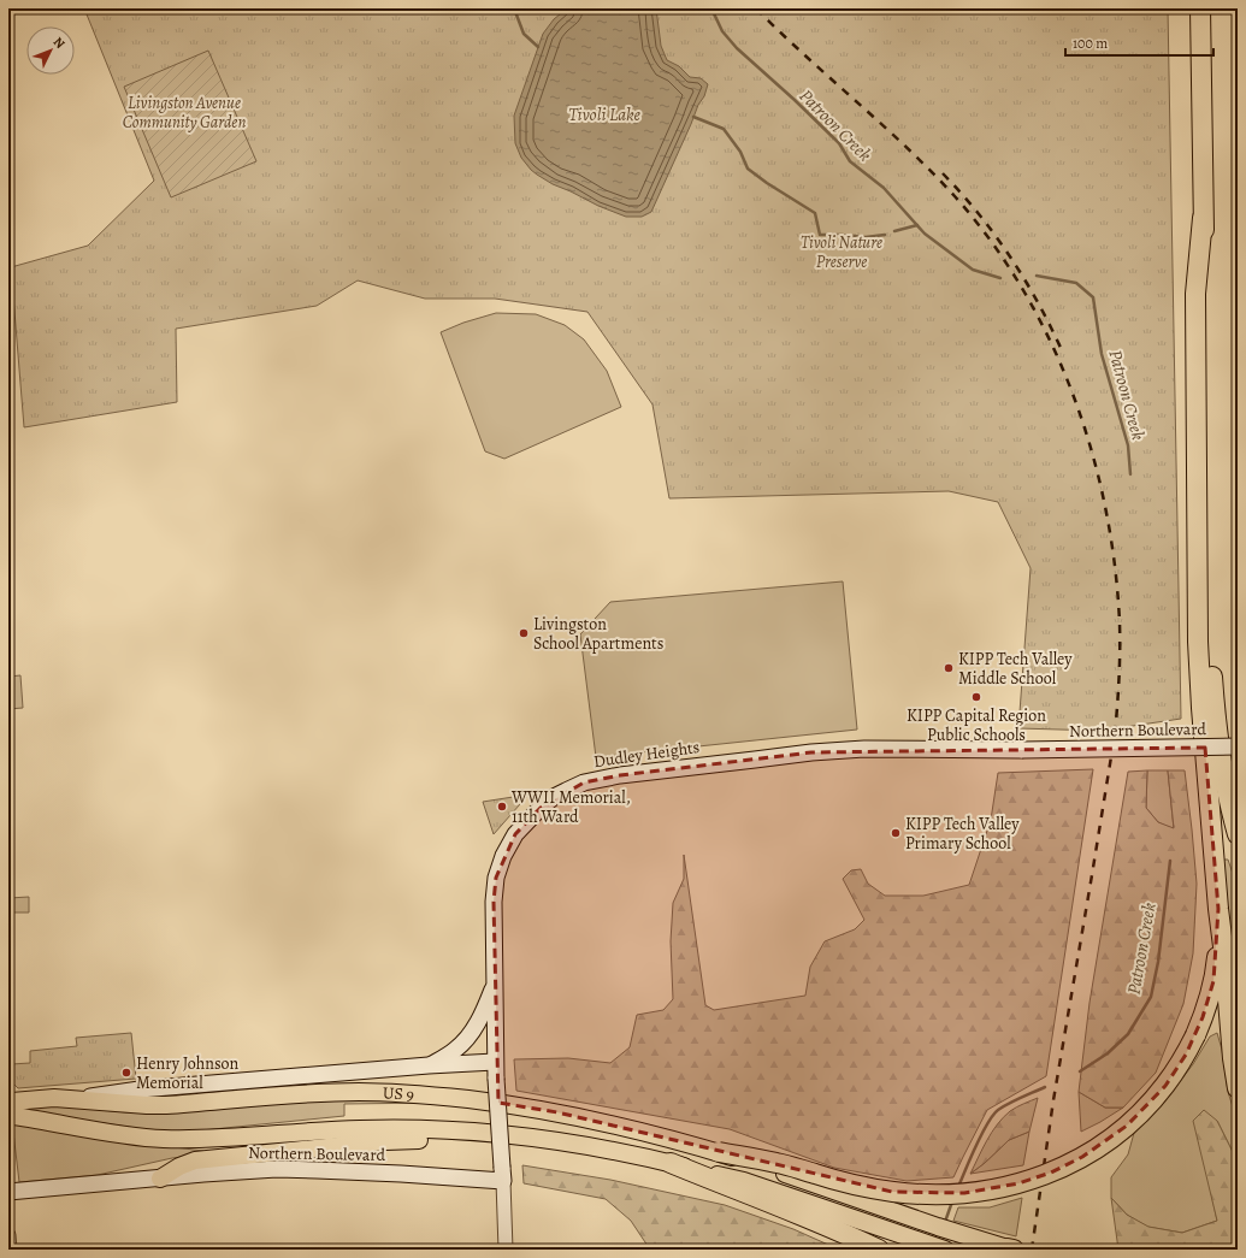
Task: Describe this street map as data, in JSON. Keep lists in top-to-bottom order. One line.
{"streets":{"main road":["Northern Boulevard","Dudley Heights","US 9"]},"crossings":[["Northern Boulevard","Dudley Heights"]],"water":["Tivoli Lake","Patroon Creek"],"parks":["Livingston Avenue Community Garden","Tivoli Nature Preserve"],"places":["Livingston School Apartments","KIPP Tech Valley Middle School","KIPP Capital Region Public Schools","WWII Memorial, 11th Ward","KIPP Tech Valley Primary School","Henry Johnson Memorial"],"scale_bar":"100 m","north":"top right"}
